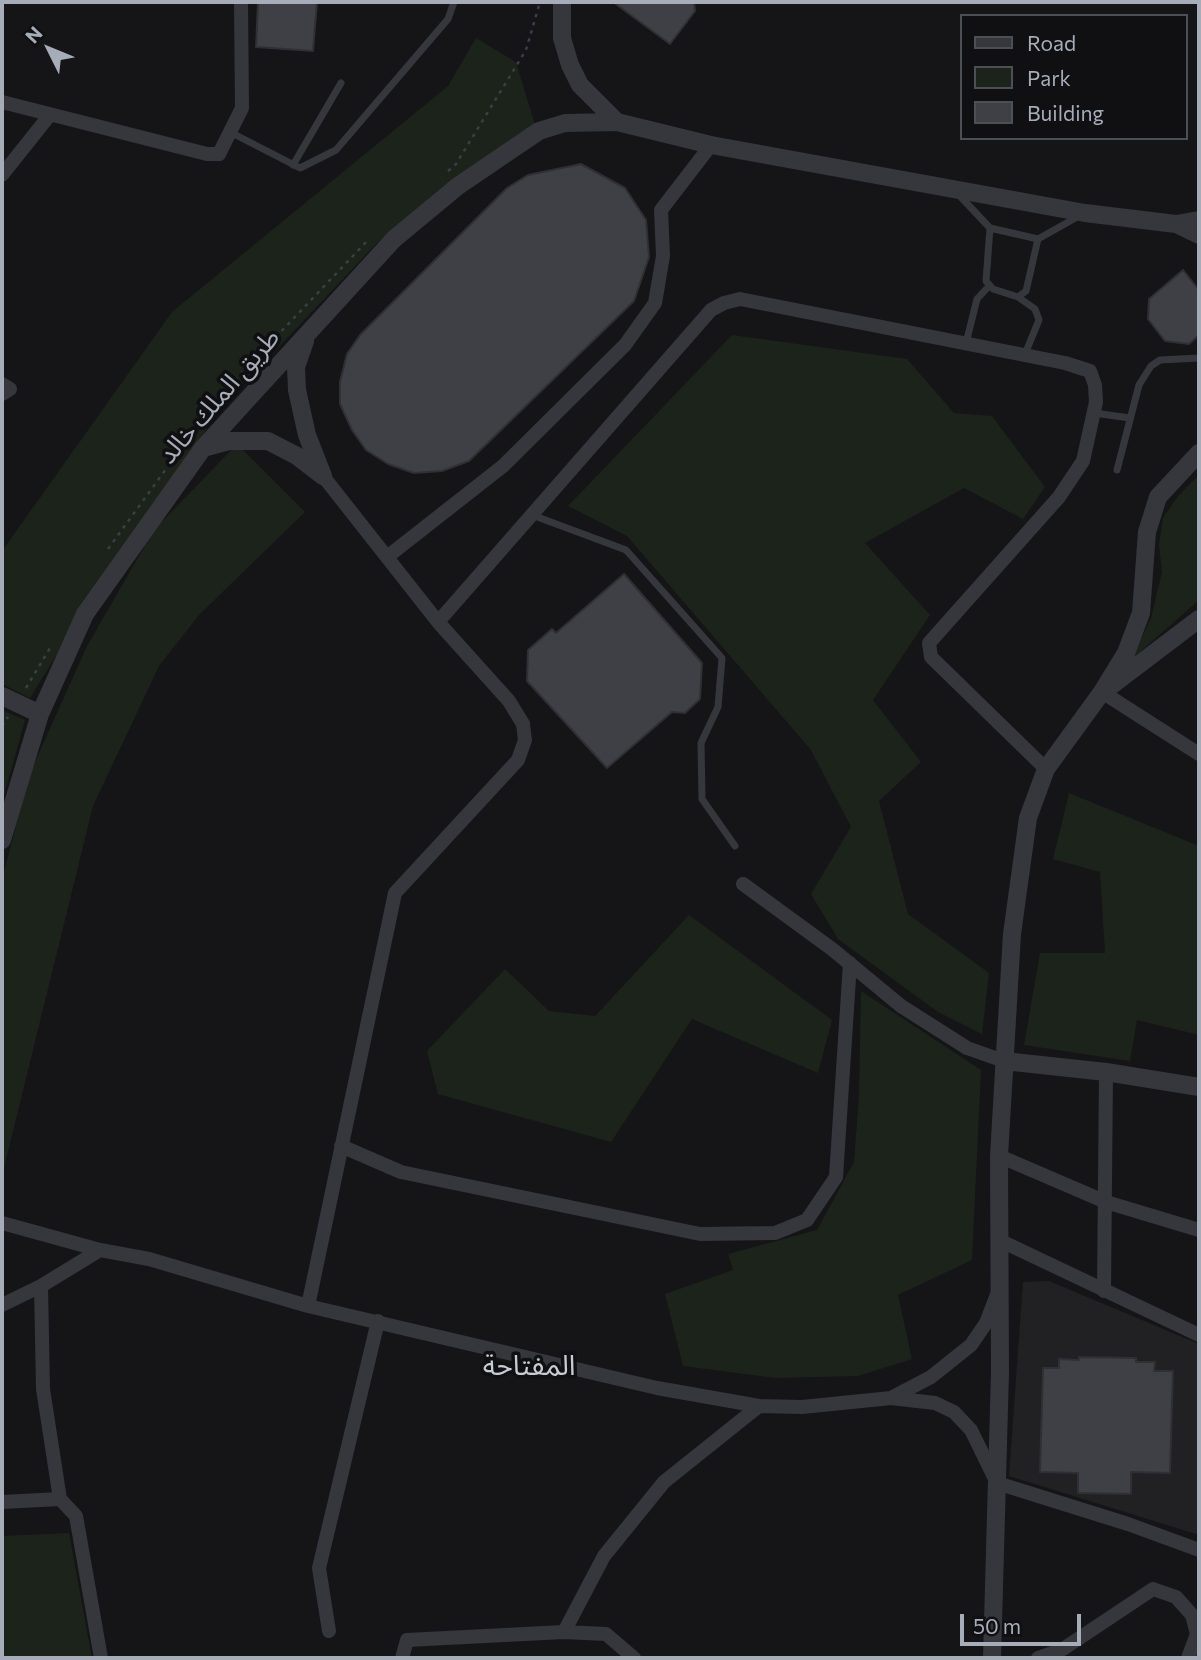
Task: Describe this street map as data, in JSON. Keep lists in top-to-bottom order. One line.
{"streets":{"street":["طريق الملك خالد"]},"districts":["المفتاحة"],"legend":["Road","Park","Building"],"scale_bar":"50 m","north":"top left"}
